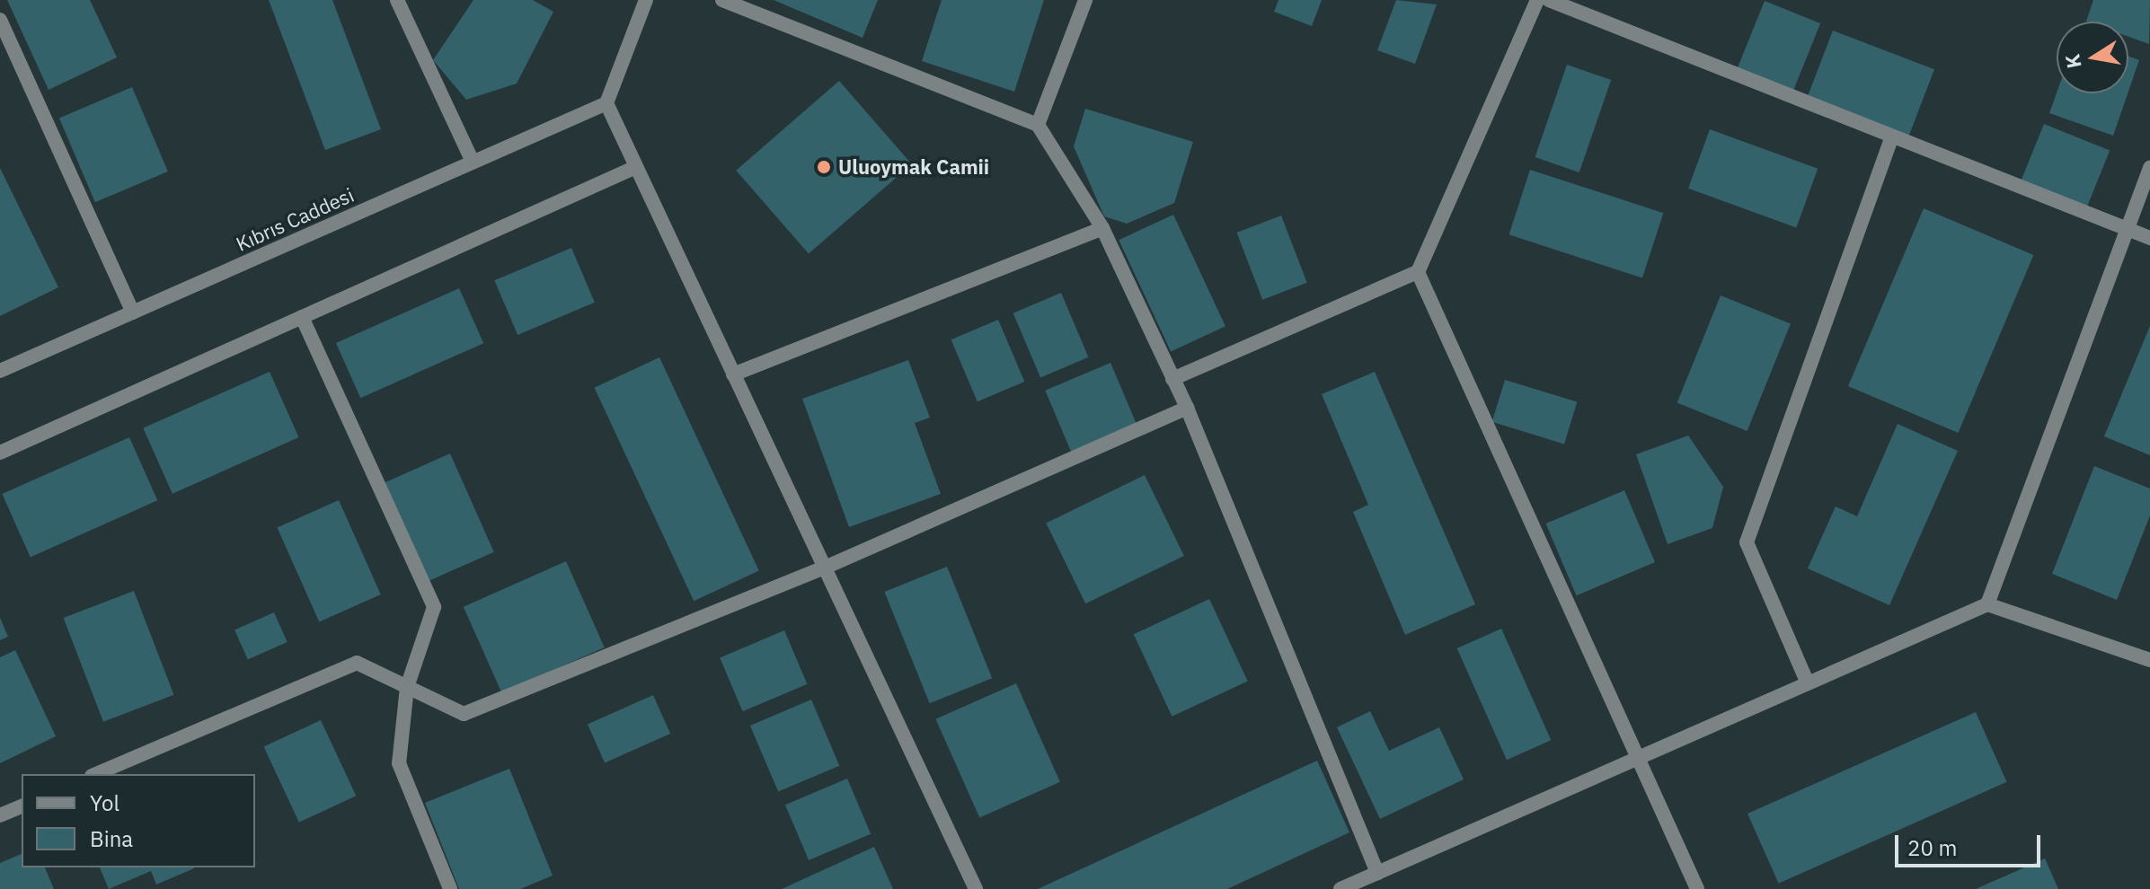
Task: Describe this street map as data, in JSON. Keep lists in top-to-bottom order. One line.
{"streets":{"street":["Kıbrıs Caddesi"]},"places":["Uluoymak Camii"],"legend":["Yol","Bina"],"scale_bar":"20 m","north":"left"}
